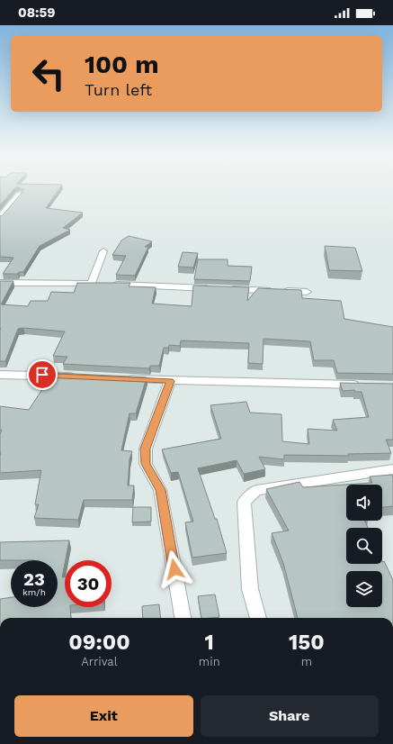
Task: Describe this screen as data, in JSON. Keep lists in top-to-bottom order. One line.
{"page":{"status":"08:59","turn":["100 m","Turn left"],"speed":"23 km/h","limit":"30","eta":["09:00","Arrival","1","min","150","m"],"buttons":["Exit","Share"]}}
